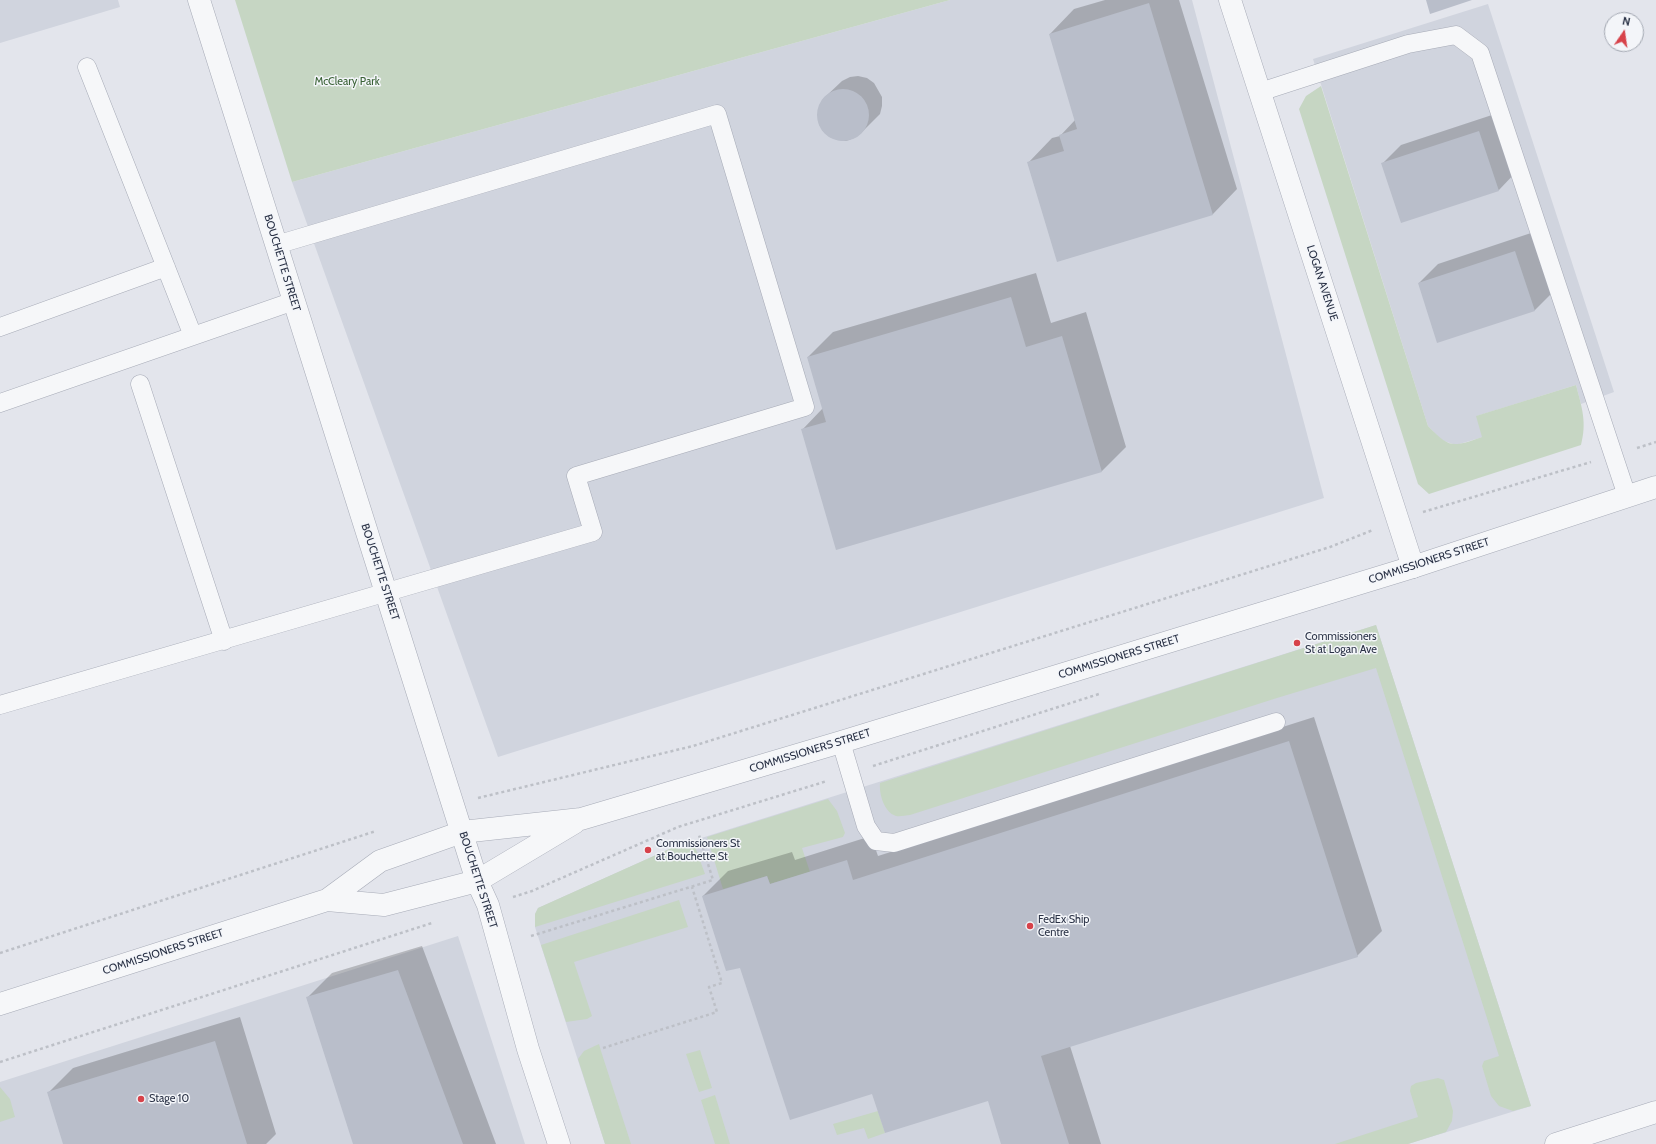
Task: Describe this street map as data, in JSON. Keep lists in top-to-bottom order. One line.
{"streets":{"street":["BOUCHETTE STREET","LOGAN AVENUE","COMMISSIONERS STREET"]},"crossings":[["BOUCHETTE STREET","COMMISSIONERS STREET"],["LOGAN AVENUE","COMMISSIONERS STREET"]],"parks":["McCleary Park"],"places":["Commissioners St at Logan Ave","Commissioners St at Bouchette St","FedEx Ship Centre","Stage 10"],"north":"top"}
